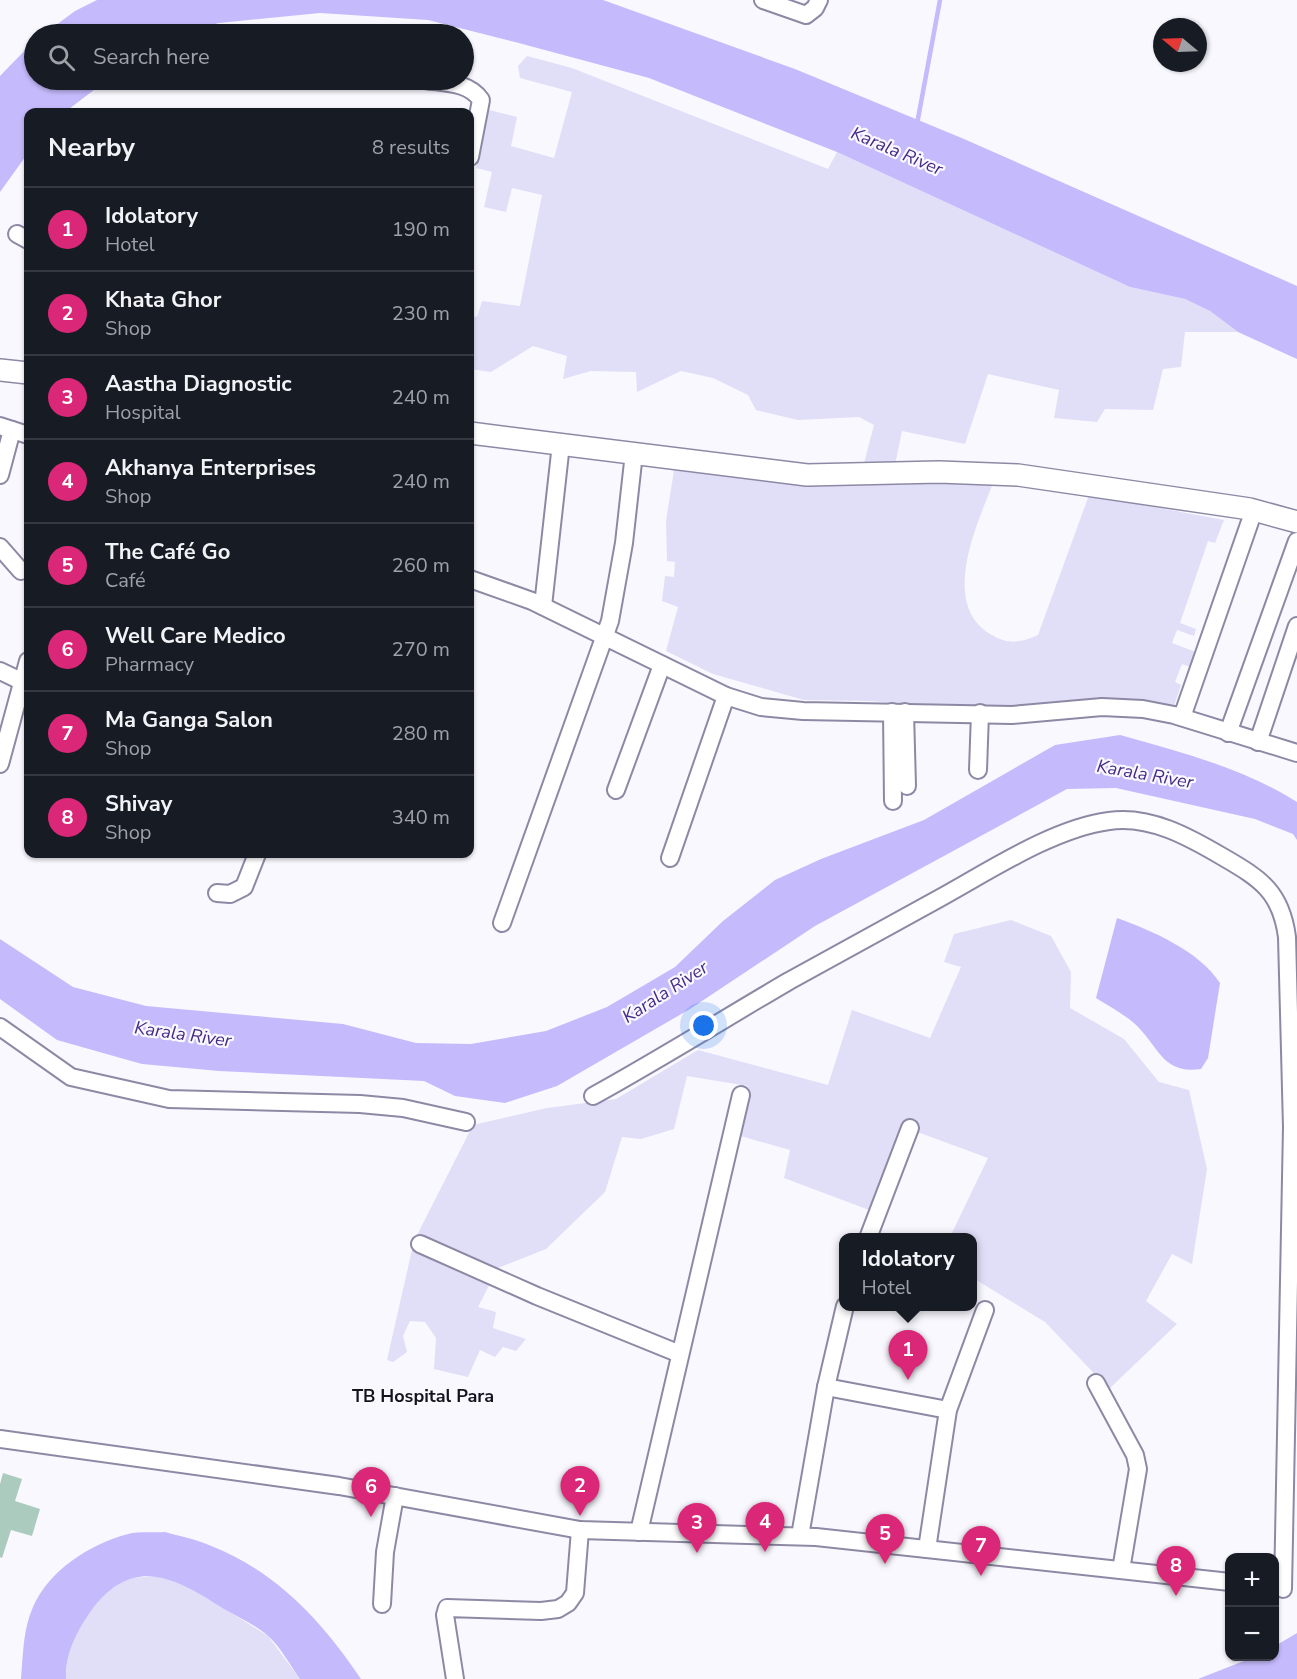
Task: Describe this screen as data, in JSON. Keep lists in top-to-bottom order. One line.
{"districts":["TB Hospital Para"],"water":["Karala River"],"north":"left","page":{"search":"Search here","heading":["Nearby","8 results"],"list":[{"mark":"1","name":"Idolatory","note":"Hotel","value":"190 m"},{"mark":"2","name":"Khata Ghor","note":"Shop","value":"230 m"},{"mark":"3","name":"Aastha Diagnostic","note":"Hospital","value":"240 m"},{"mark":"4","name":"Akhanya Enterprises","note":"Shop","value":"240 m"},{"mark":"5","name":"The Café Go","note":"Café","value":"260 m"},{"mark":"6","name":"Well Care Medico","note":"Pharmacy","value":"270 m"},{"mark":"7","name":"Ma Ganga Salon","note":"Shop","value":"280 m"},{"mark":"8","name":"Shivay","note":"Shop","value":"340 m"}],"popup":["Idolatory","Hotel"],"pins":["1","2","6","4","3","5","7","8"],"map_buttons":["+","−"]}}
